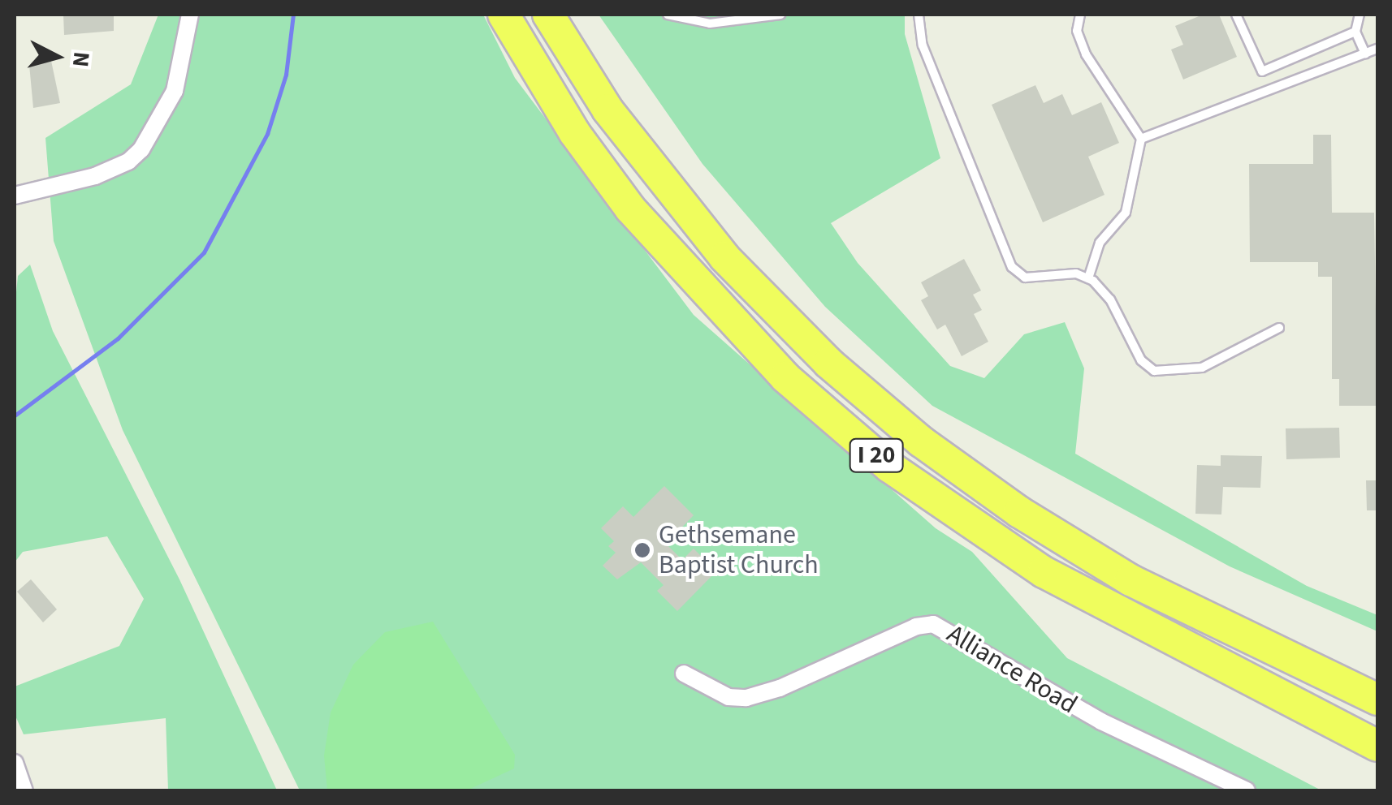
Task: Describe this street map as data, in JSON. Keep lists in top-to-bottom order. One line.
{"streets":{"highway":["I 20"],"street":["Alliance Road"]},"places":["Gethsemane Baptist Church"],"north":"right"}
